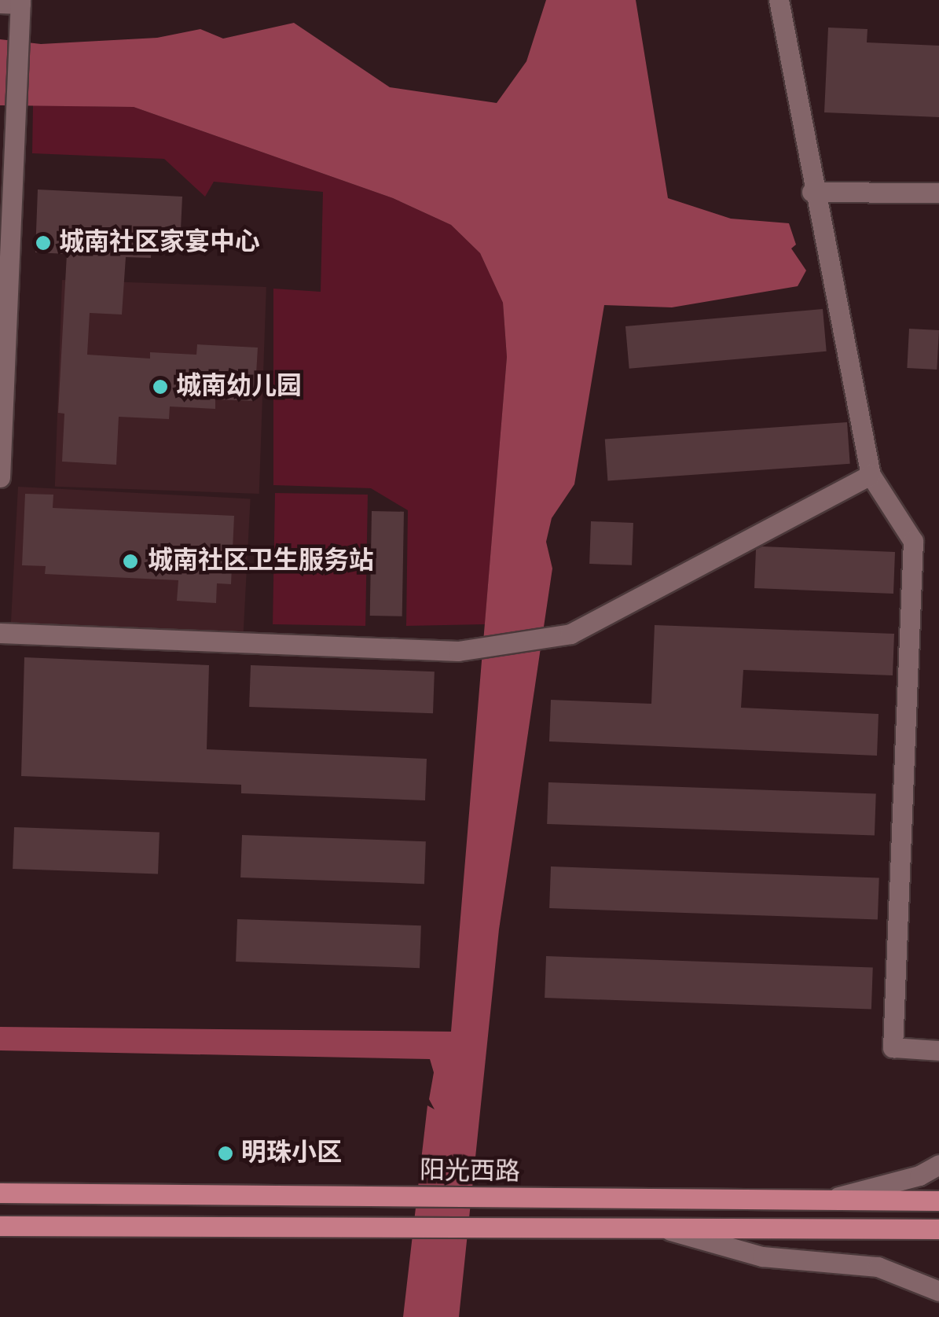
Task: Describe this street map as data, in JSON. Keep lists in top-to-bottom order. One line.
{"streets":{"main road":["阳光西路"]},"places":["城南社区家宴中心","城南幼儿园","城南社区卫生服务站","明珠小区"]}
